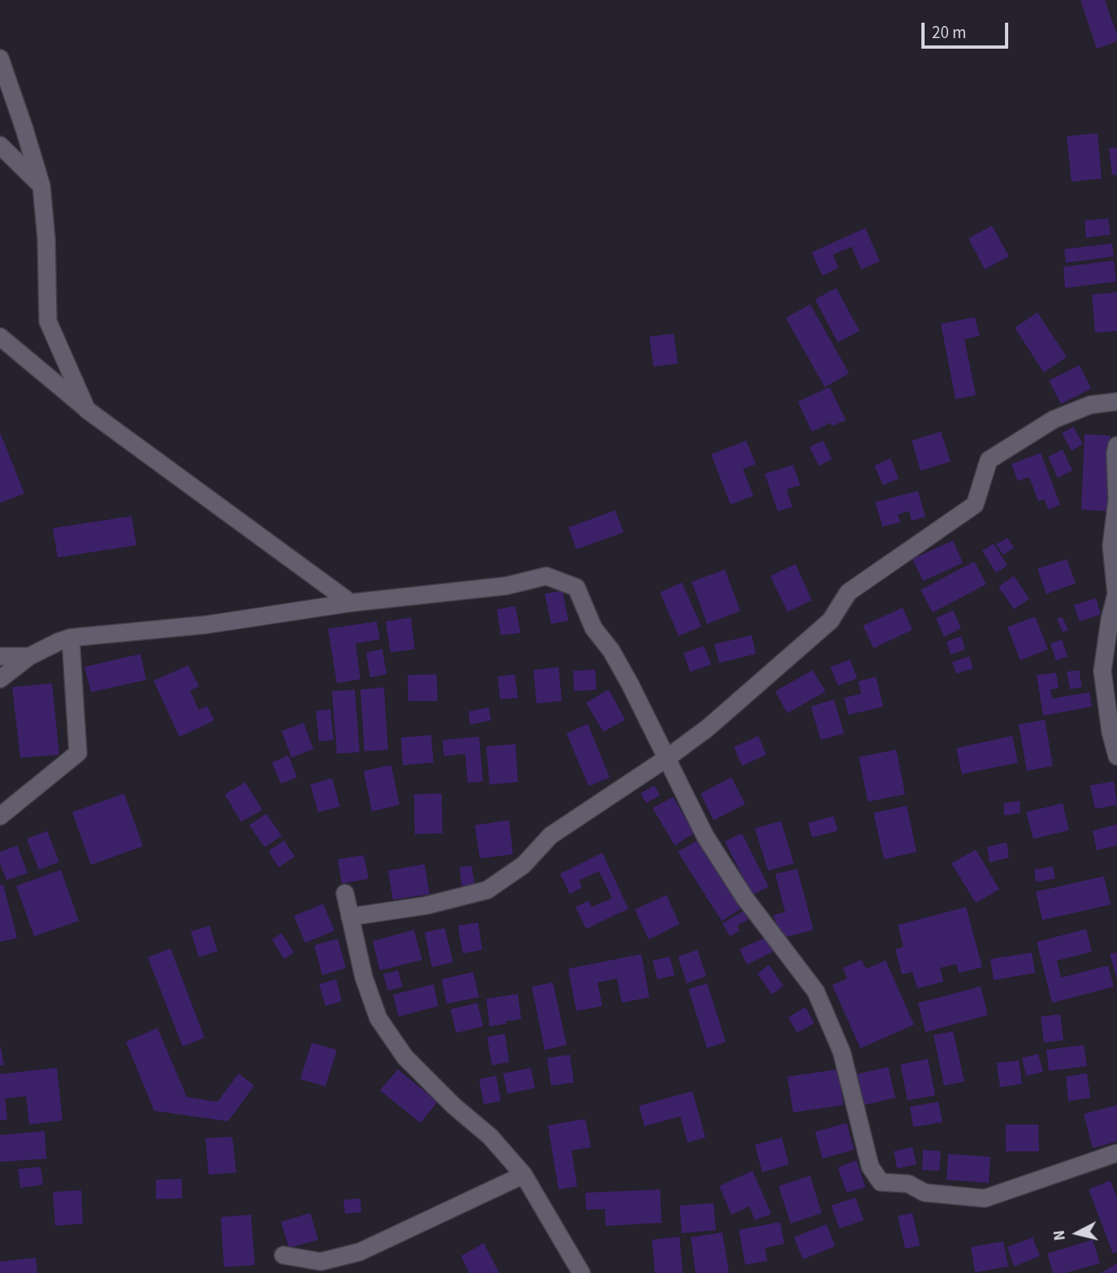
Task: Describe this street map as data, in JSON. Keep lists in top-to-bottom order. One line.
{"scale_bar":"20 m","north":"left"}
